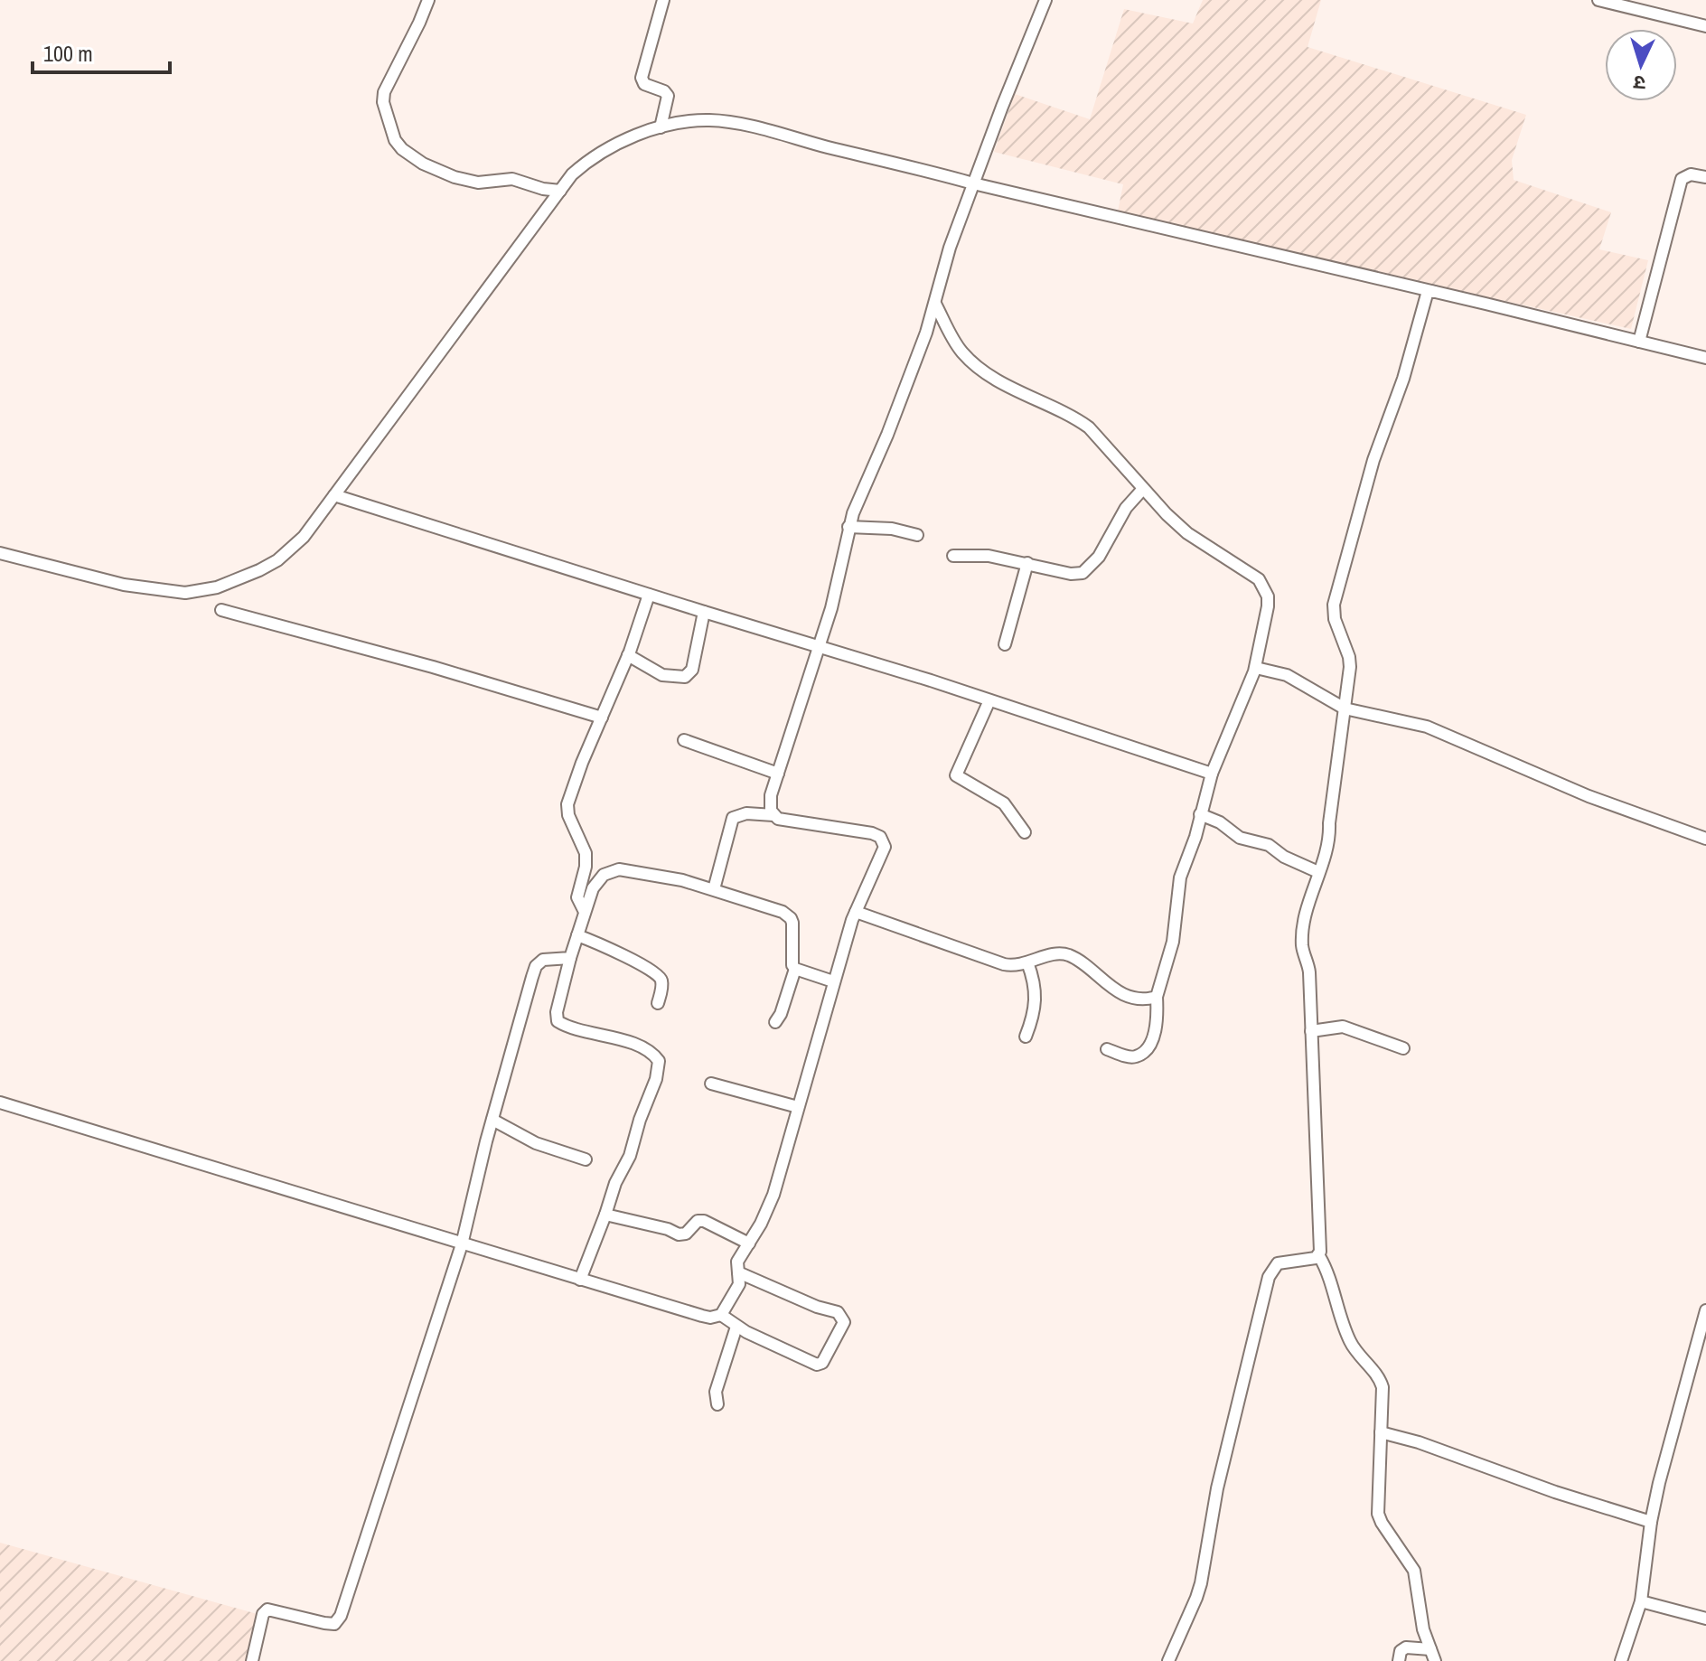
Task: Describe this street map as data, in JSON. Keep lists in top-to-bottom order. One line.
{"scale_bar":"100 m","north":"bottom"}
